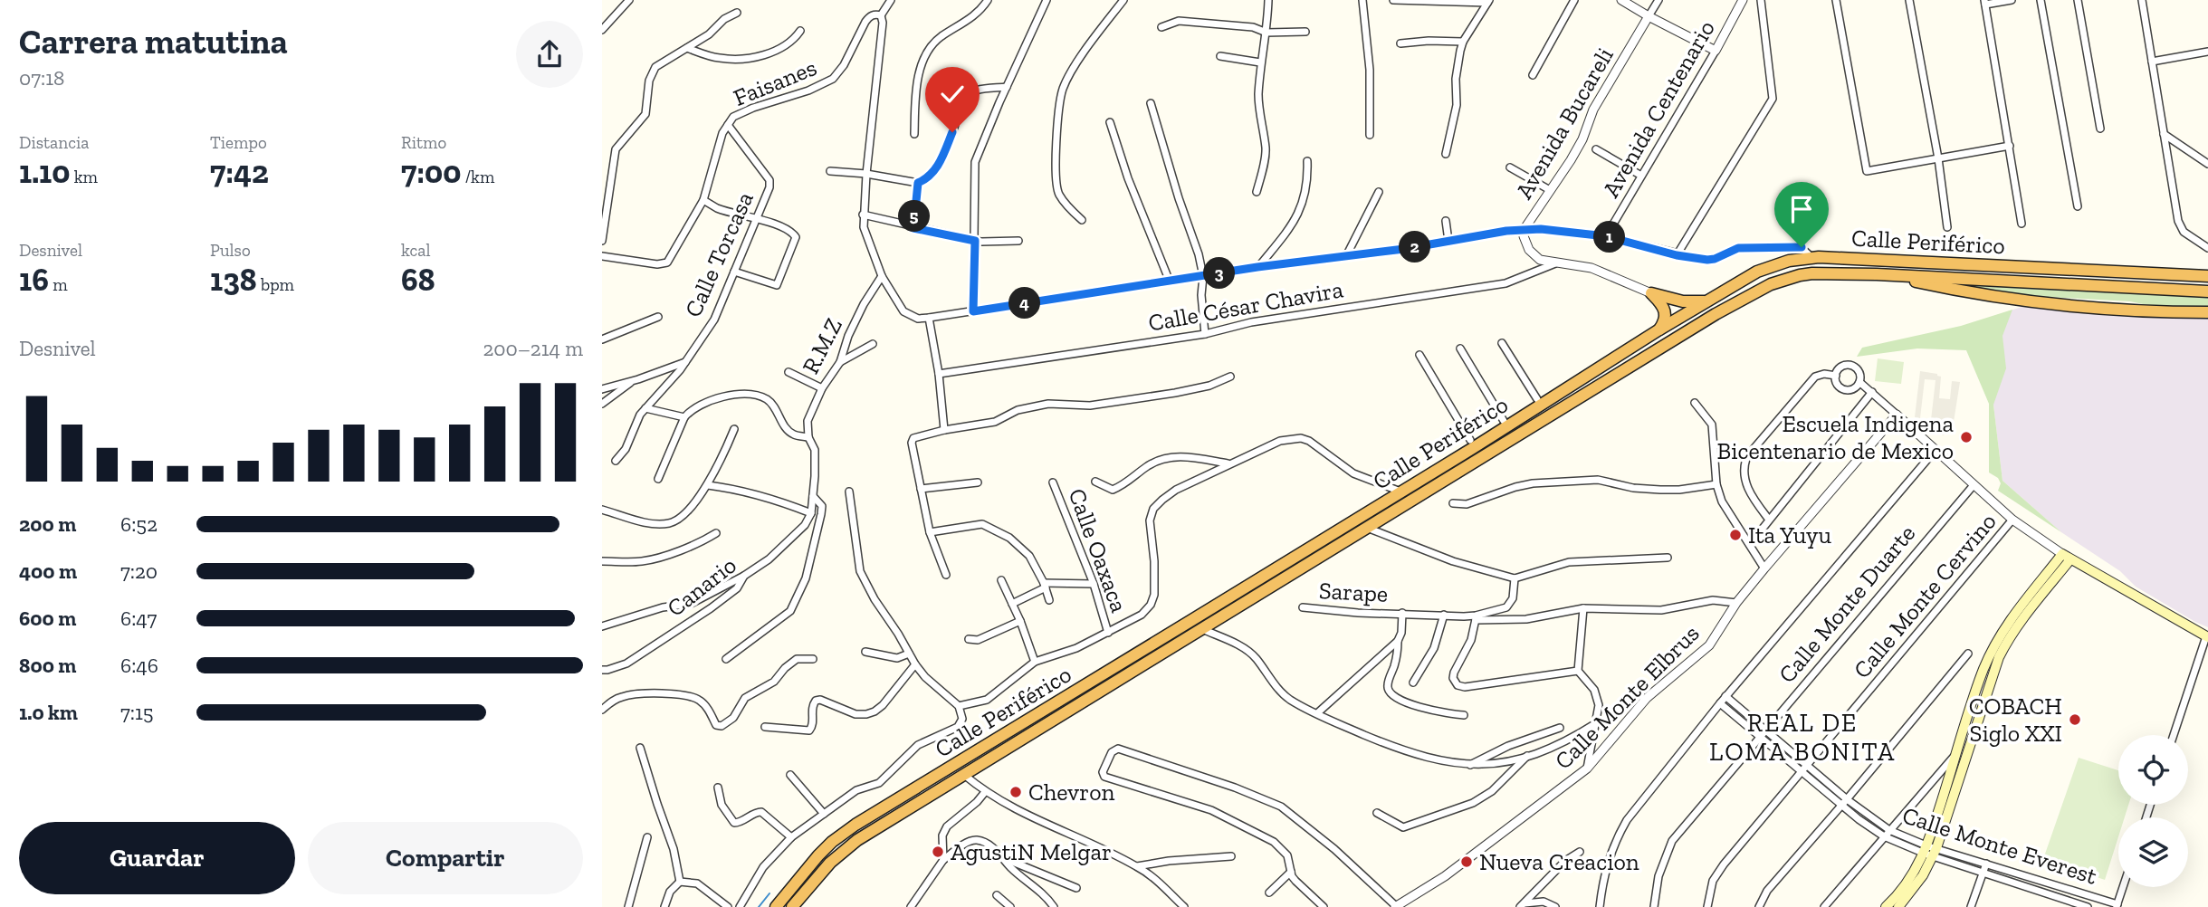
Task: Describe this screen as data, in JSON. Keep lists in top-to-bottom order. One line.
{"streets":{"highway":["Calle Periférico"],"street":["Faisanes","Avenida Centenario","Avenida Bucareli","Calle Torcasa","Calle César Chavira","R.M.Z","Calle Oaxaca","Canario","Sarape","Calle Monte Cervino","Calle Monte Duarte","Calle Monte Elbrus","Calle Monte Everest"]},"crossings":[["Faisanes","Calle Torcasa"],["Avenida Bucareli","Calle César Chavira"],["R.M.Z","Canario"],["Calle Monte Cervino","Calle Monte Everest"],["Calle Monte Duarte","Calle Monte Everest"]],"districts":["REAL DE LOMA BONITA"],"places":["Escuela Indigena Bicentenario de Mexico","Ita Yuyu","COBACH Siglo XXI","Chevron","AgustiN Melgar","Nueva Creacion"],"page":{"heading":["Carrera matutina","07:18"],"stats":[["Distancia","1.10 km"],["Tiempo","7:42"],["Ritmo","7:00 /km"],["Desnivel","16 m"],["Pulso","138 bpm"],["kcal","68"]],"pins":["5","1","2","3","4"],"chart":["Desnivel","200–214 m"],"list":[{"name":"200 m","note":"6:52"},{"name":"400 m","note":"7:20"},{"name":"600 m","note":"6:47"},{"name":"800 m","note":"6:46"},{"name":"1.0 km","note":"7:15"}],"buttons":["Guardar","Compartir"]}}
